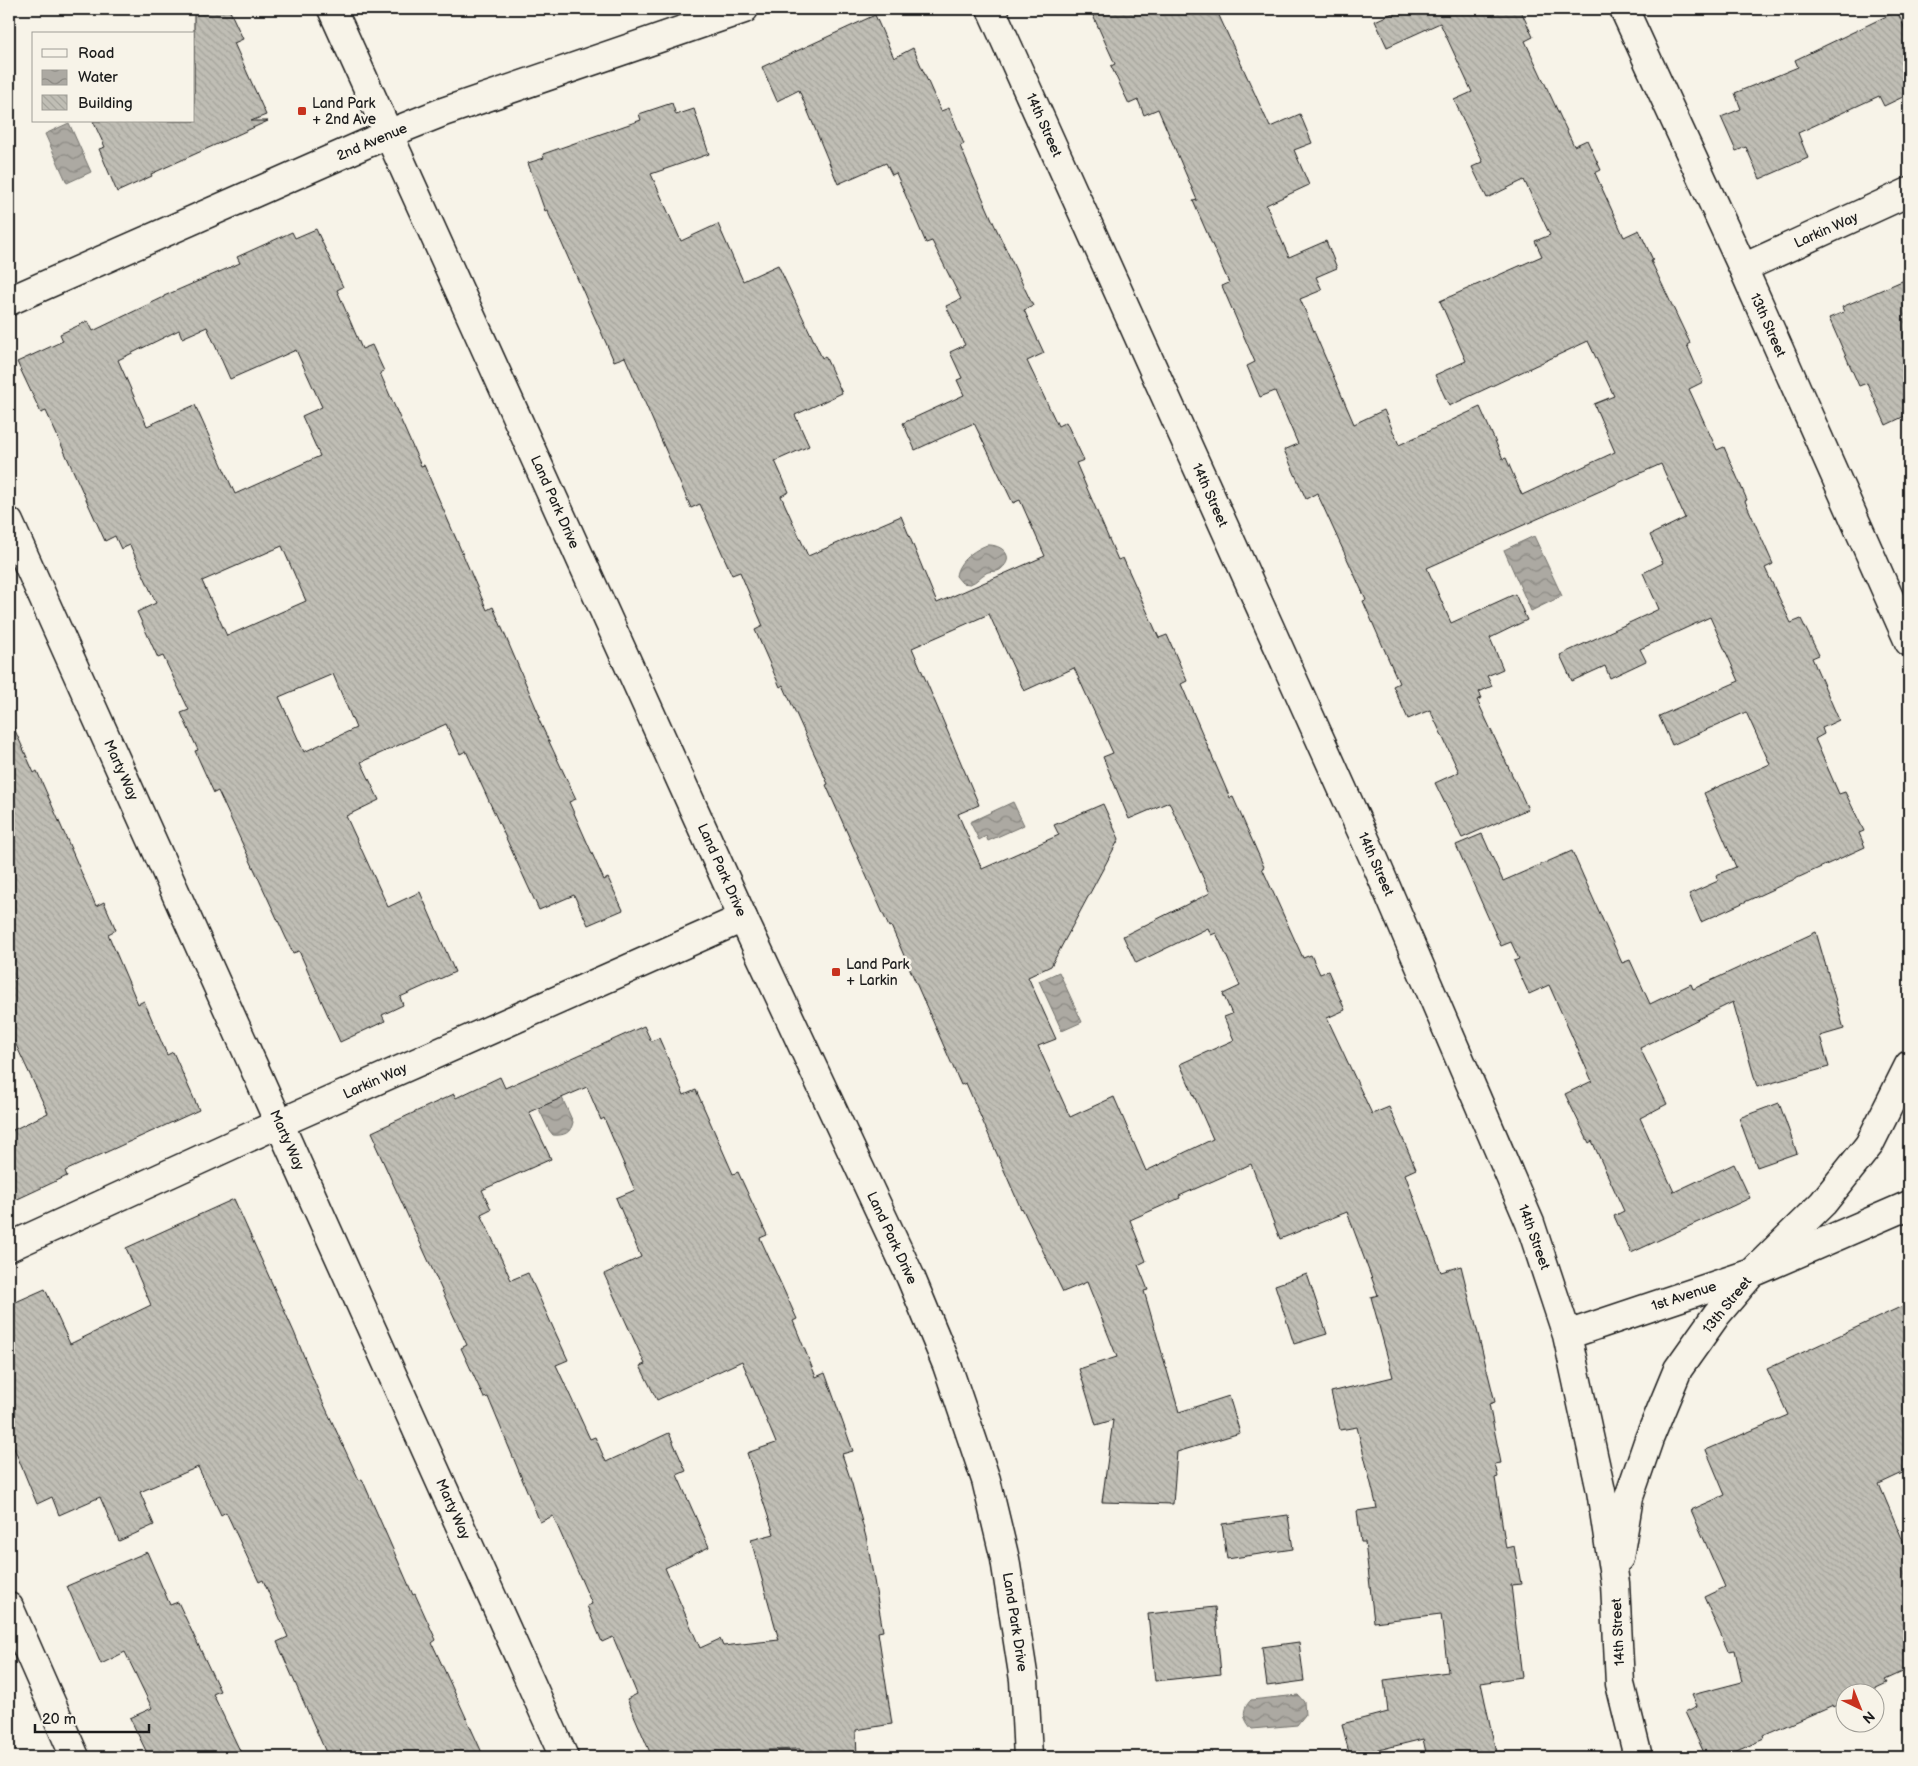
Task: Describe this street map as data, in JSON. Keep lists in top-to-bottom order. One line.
{"streets":{"street":["14th Street","2nd Avenue","Larkin Way","13th Street","Land Park Drive","Marty Way","1st Avenue"]},"crossings":[["14th Street","13th Street"],["14th Street","1st Avenue"],["2nd Avenue","Land Park Drive"],["Larkin Way","13th Street"],["Larkin Way","Land Park Drive"],["Larkin Way","Marty Way"],["13th Street","1st Avenue"]],"places":{"transit":["Land Park + 2nd Ave","Land Park + Larkin"]},"legend":["Road","Water","Building"],"scale_bar":"20 m","north":"bottom right"}
